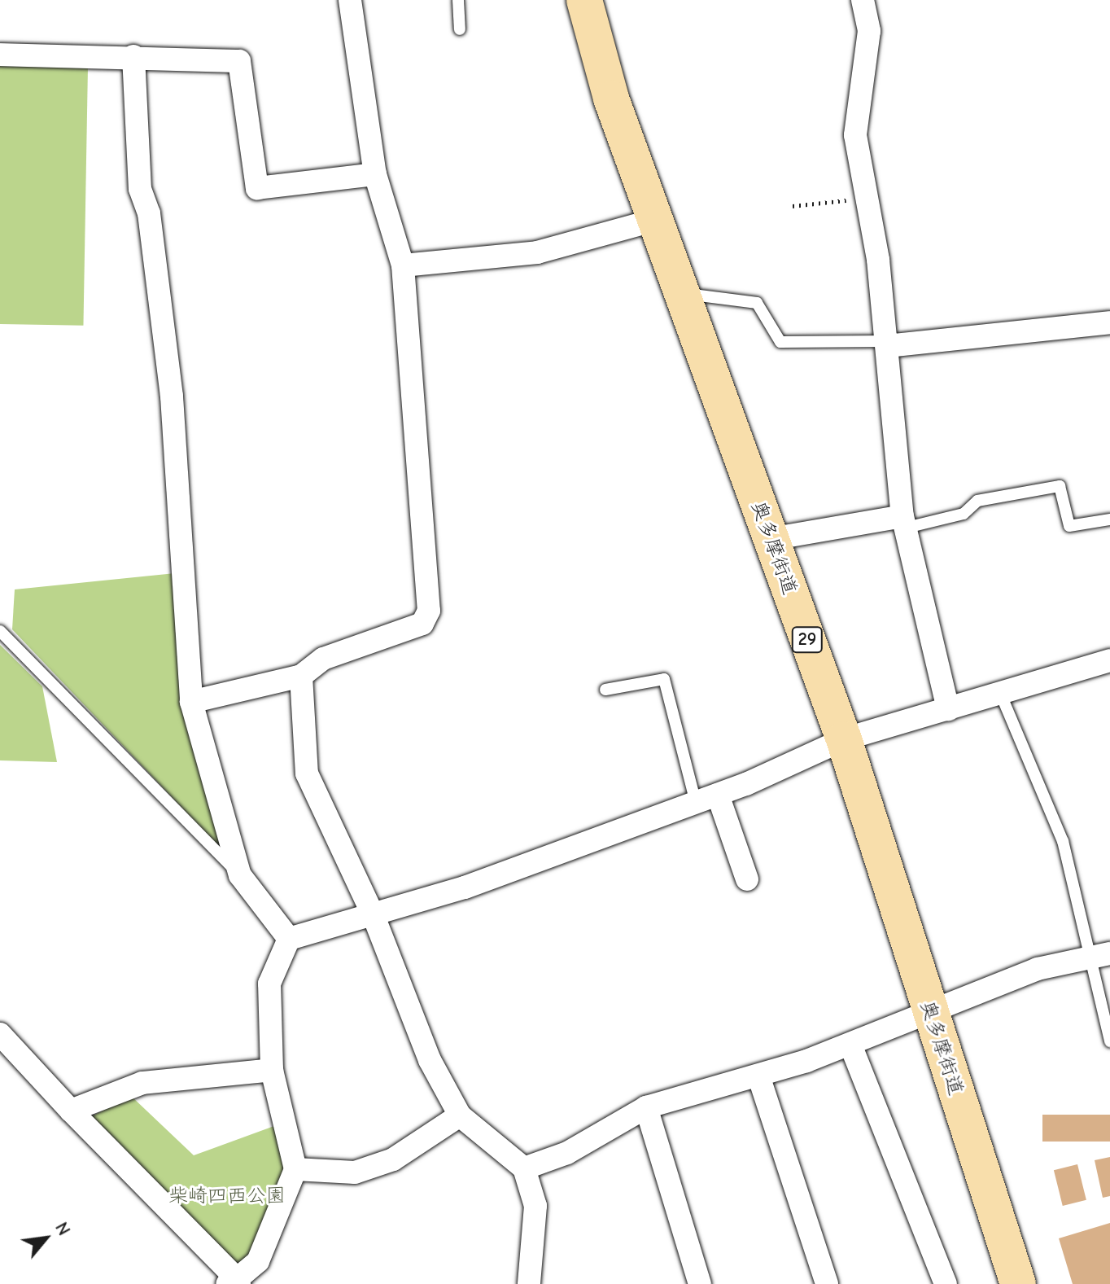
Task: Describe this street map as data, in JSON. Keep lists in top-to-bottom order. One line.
{"streets":{"main road":["奥多摩街道","29"]},"parks":["柴崎四西公園"],"north":"top right"}
